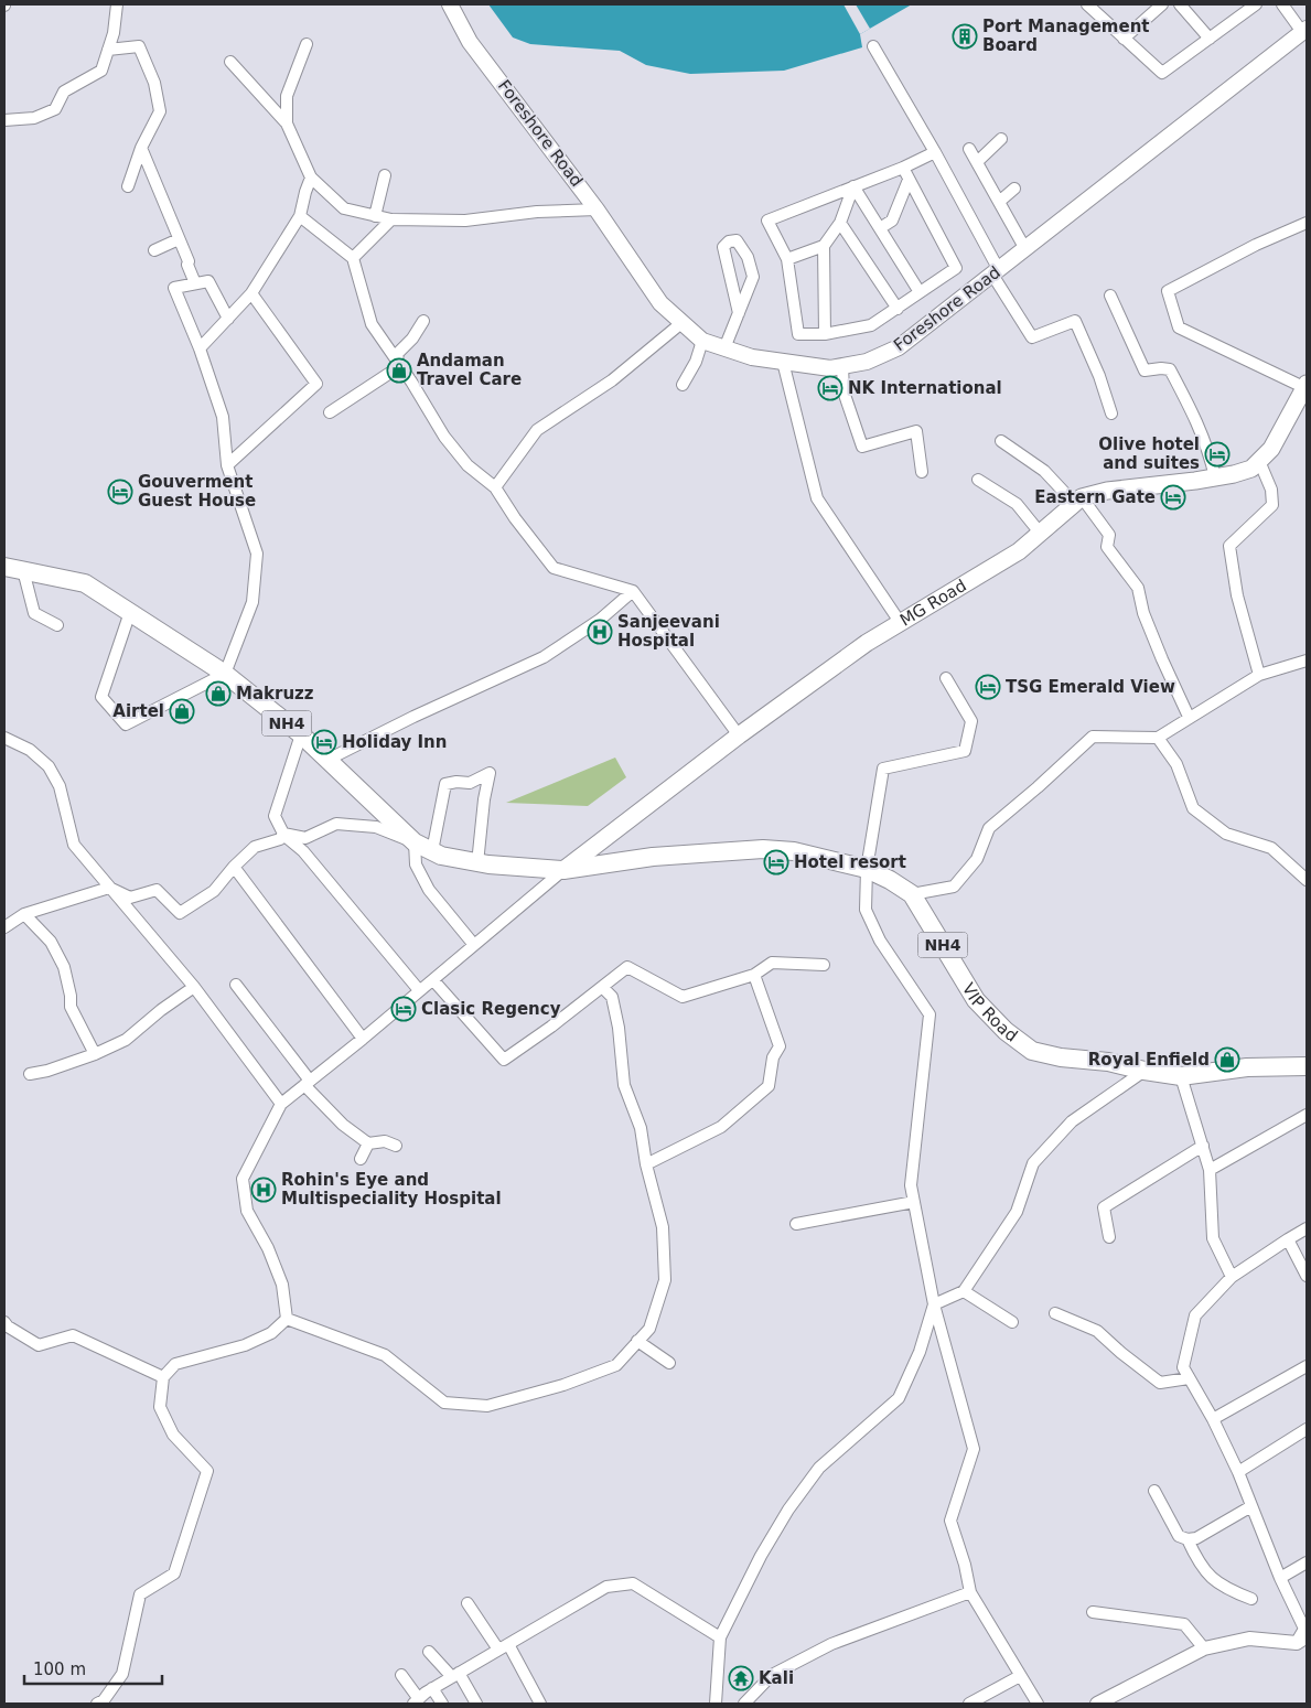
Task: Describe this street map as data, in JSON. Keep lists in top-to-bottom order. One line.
{"streets":{"highway":["NH4","VIP Road"],"main road":["Foreshore Road","MG Road"]},"crossings":[["MG Road","NH4"],["MG Road","VIP Road"],["NH4","VIP Road"]],"places":{"building":["Port Management Board"],"shop":["Andaman Travel Care","Makruzz","Airtel","Royal Enfield"],"hotel":["NK International","Olive hotel and suites","Gouverment Guest House","Eastern Gate","TSG Emerald View","Holiday Inn","Hotel resort","Clasic Regency"],"hospital":["Sanjeevani Hospital","Rohin's Eye and Multispeciality Hospital"],"temple":["Kali"]},"scale_bar":"100 m"}
